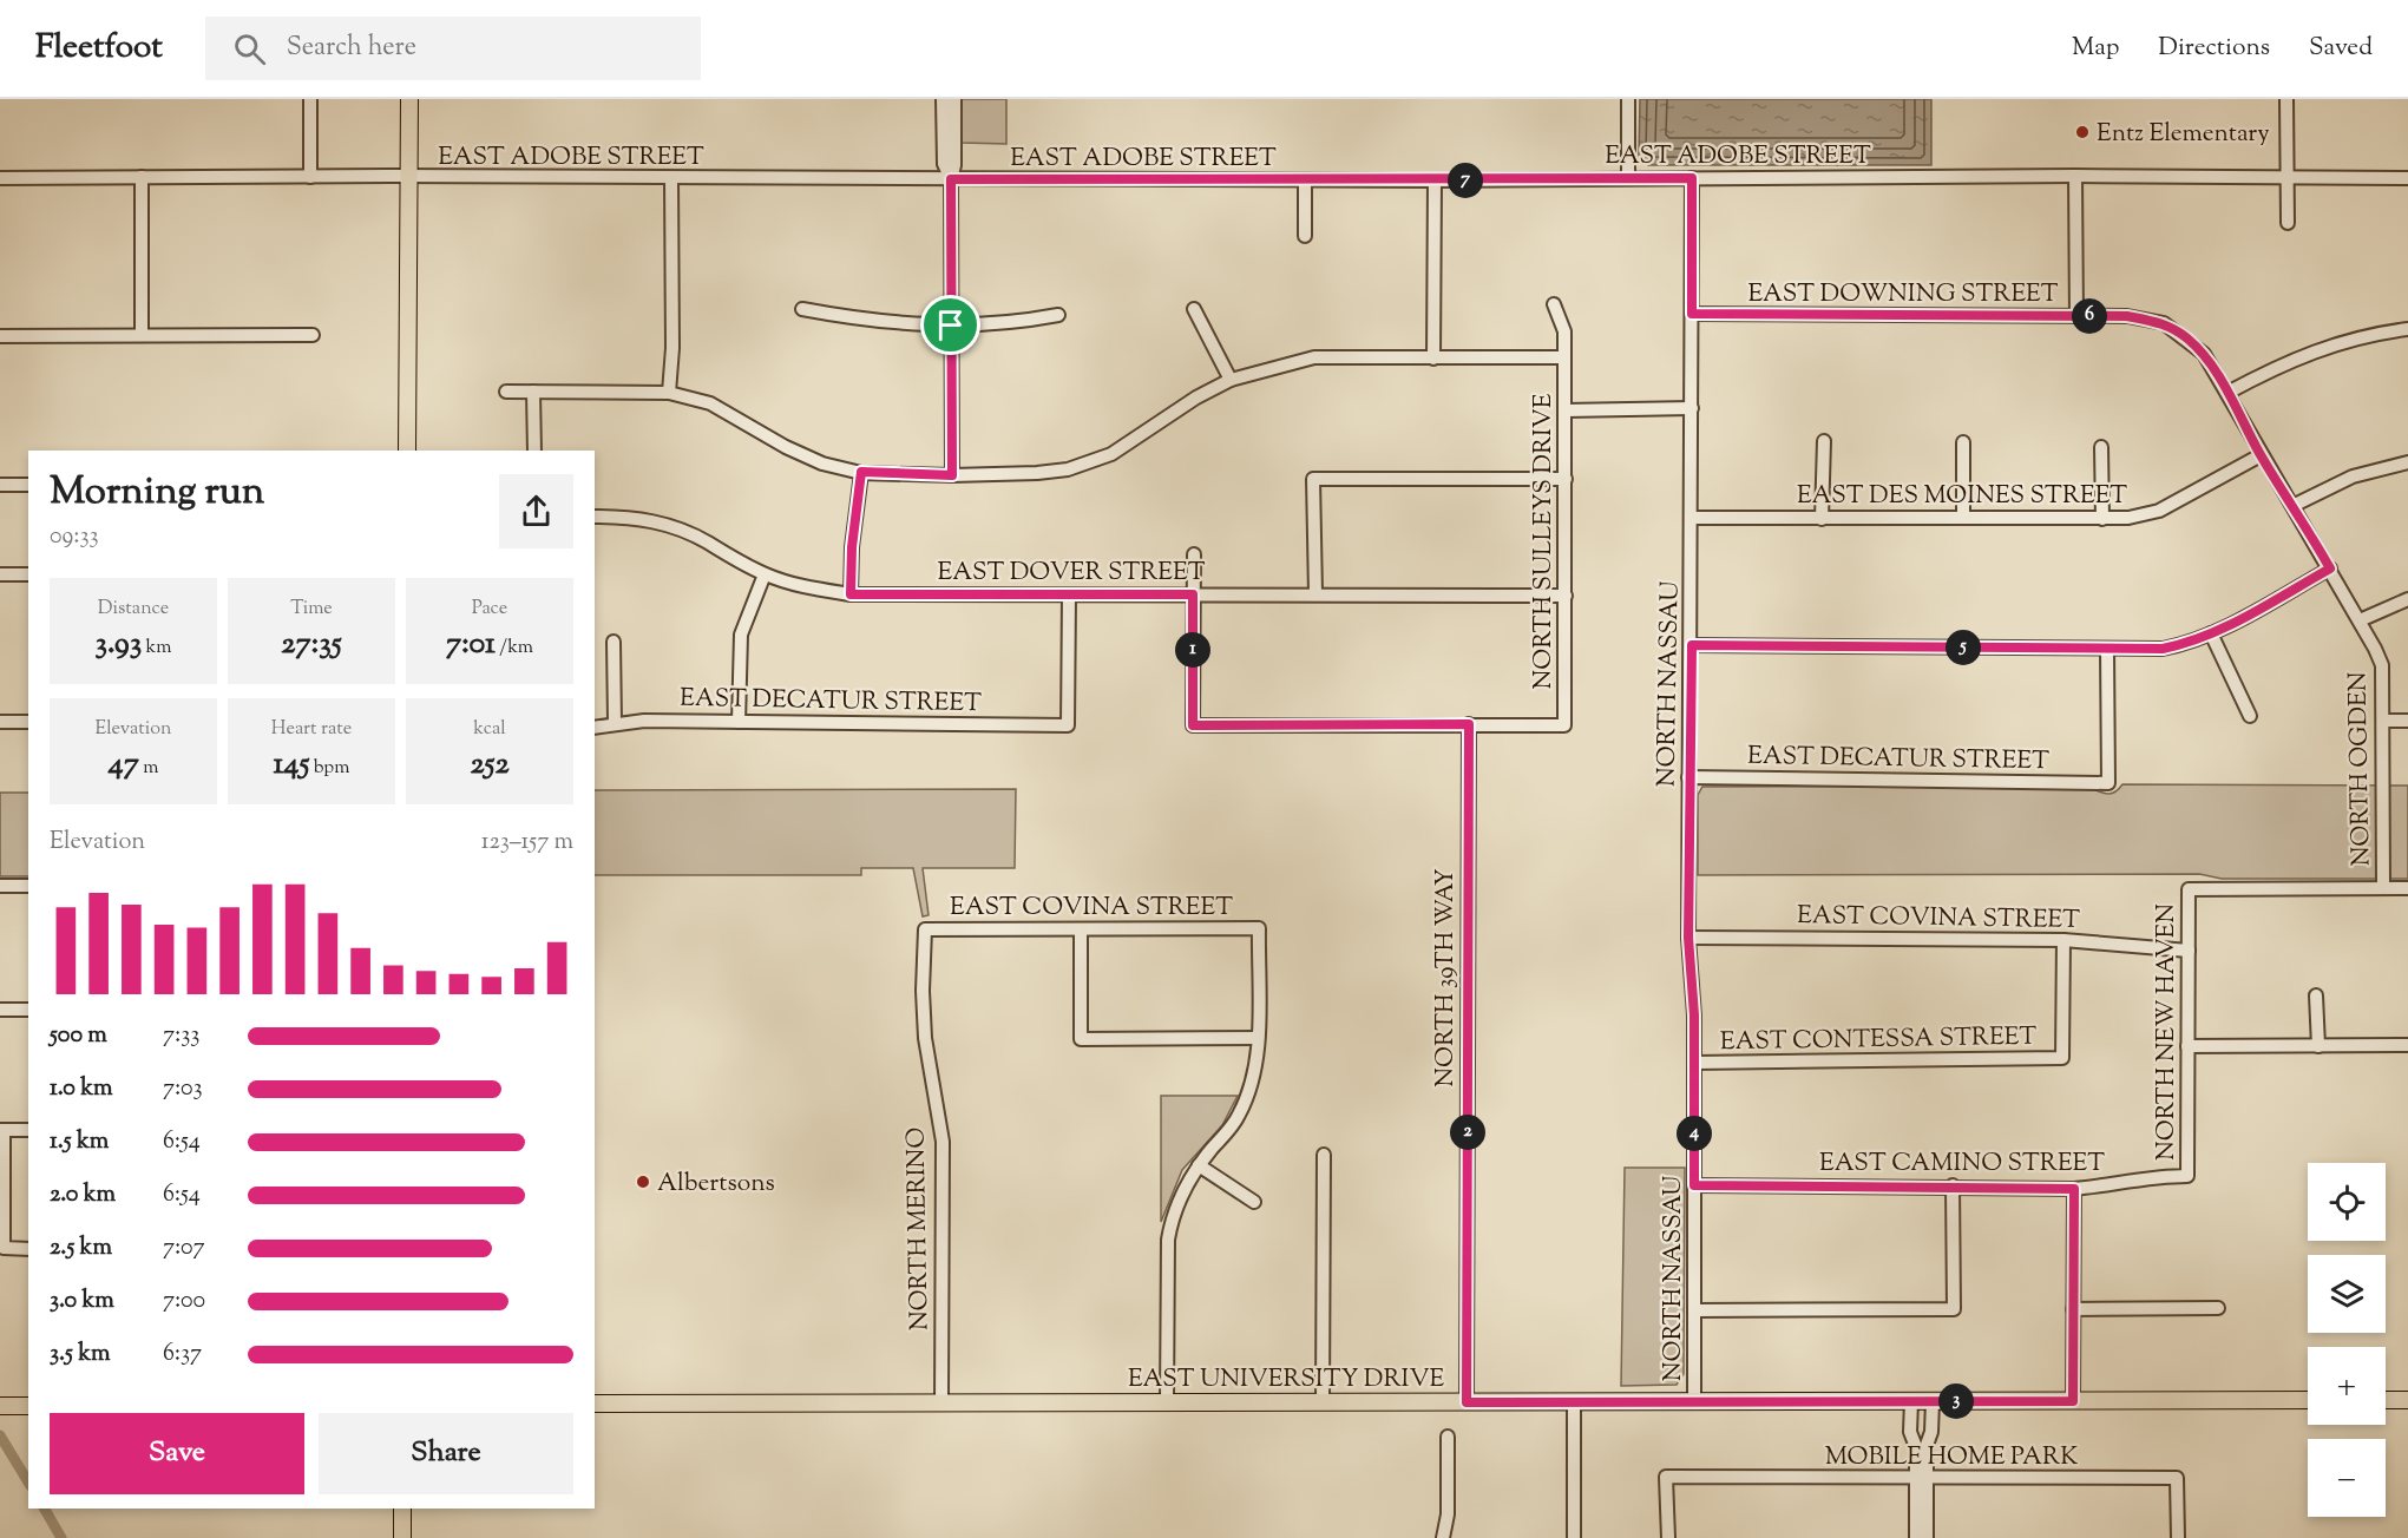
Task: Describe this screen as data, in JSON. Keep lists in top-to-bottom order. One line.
{"streets":{"main road":["EAST UNIVERSITY DRIVE"],"street":["EAST ADOBE STREET","EAST DOWNING STREET","EAST DES MOINES STREET","NORTH SULLEYS DRIVE","EAST DOVER STREET","NORTH NASSAU","EAST DECATUR STREET","NORTH OGDEN","EAST COVINA STREET","NORTH 39TH WAY","NORTH NEW HAVEN","EAST CONTESSA STREET","EAST CAMINO STREET","NORTH MERINO","MOBILE HOME PARK"]},"crossings":[["EAST ADOBE STREET","NORTH NASSAU"],["EAST DOWNING STREET","NORTH NASSAU"],["EAST DOWNING STREET","NORTH OGDEN"],["EAST DES MOINES STREET","NORTH NASSAU"],["EAST DES MOINES STREET","NORTH OGDEN"],["NORTH SULLEYS DRIVE","EAST DOVER STREET"],["NORTH SULLEYS DRIVE","NORTH 39TH WAY"],["EAST DOVER STREET","EAST DECATUR STREET"],["NORTH NASSAU","EAST DECATUR STREET"],["NORTH NASSAU","EAST COVINA STREET"],["NORTH NASSAU","EAST CONTESSA STREET"],["NORTH NASSAU","EAST CAMINO STREET"],["NORTH NASSAU","EAST UNIVERSITY DRIVE"],["NORTH OGDEN","NORTH NEW HAVEN"],["EAST COVINA STREET","NORTH NEW HAVEN"],["EAST COVINA STREET","EAST CONTESSA STREET"],["EAST COVINA STREET","NORTH MERINO"],["NORTH 39TH WAY","EAST UNIVERSITY DRIVE"],["NORTH NEW HAVEN","EAST CAMINO STREET"],["NORTH MERINO","EAST UNIVERSITY DRIVE"]],"places":["Entz Elementary","Albertsons"],"page":{"header":"Fleetfoot","search":"Search here","nav":["Map","Directions","Saved"],"pins":["7","6","5","1","2","4","3"],"heading":["Morning run","09:33"],"stats":[["Distance","3.93 km"],["Time","27:35"],["Pace","7:01 /km"],["Elevation","47 m"],["Heart rate","145 bpm"],["kcal","252"]],"chart":["Elevation","123–157 m"],"list":[{"name":"500 m","note":"7:33"},{"name":"1.0 km","note":"7:03"},{"name":"1.5 km","note":"6:54"},{"name":"2.0 km","note":"6:54"},{"name":"2.5 km","note":"7:07"},{"name":"3.0 km","note":"7:00"},{"name":"3.5 km","note":"6:37"}],"map_buttons":["+","−"],"buttons":["Save","Share"]}}
